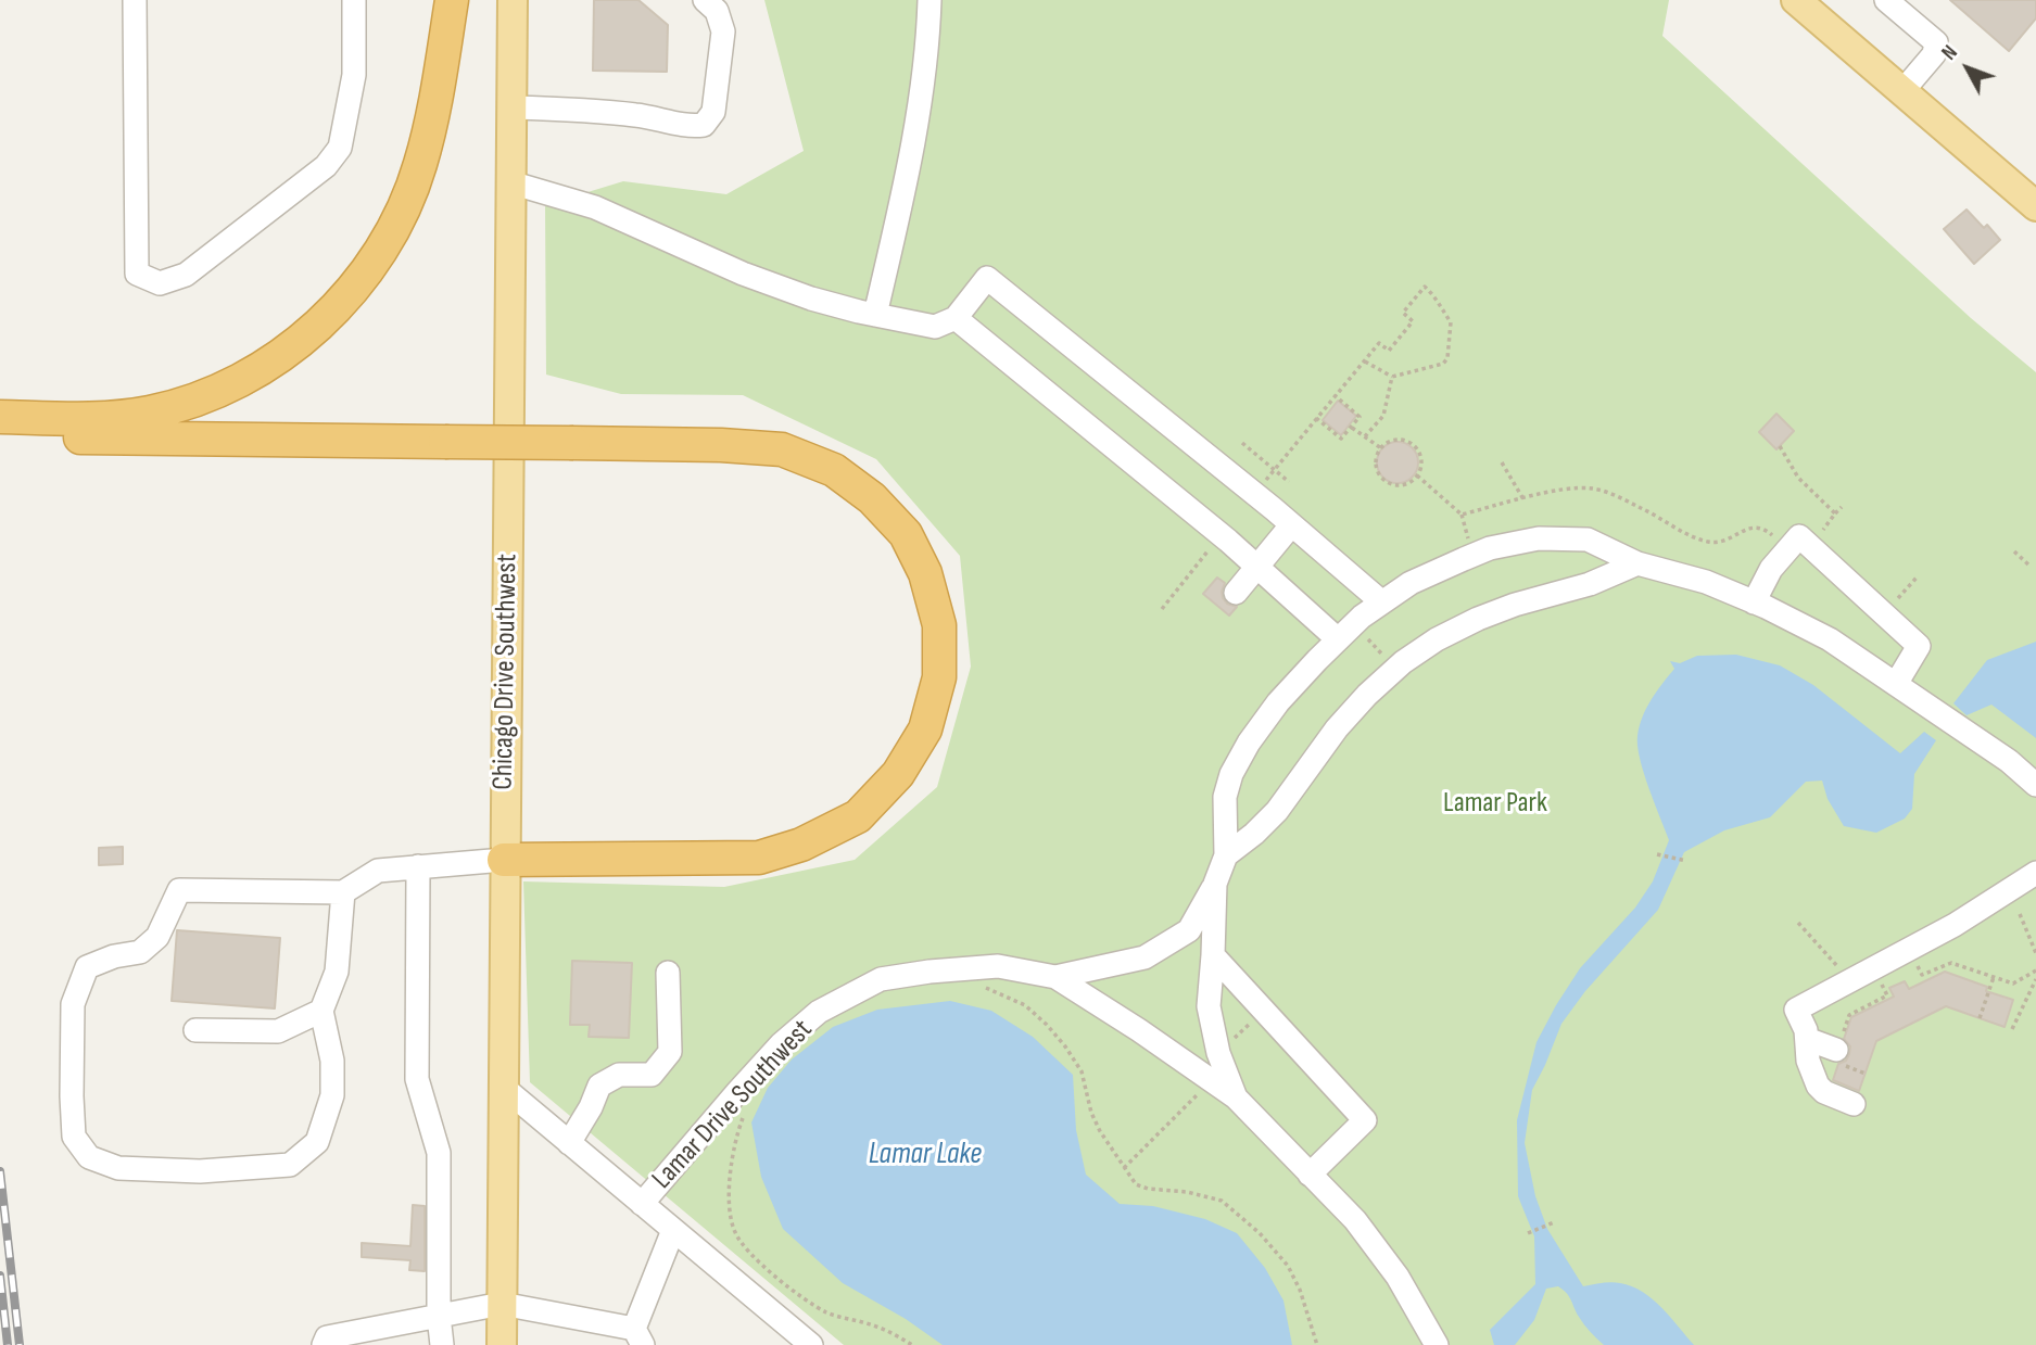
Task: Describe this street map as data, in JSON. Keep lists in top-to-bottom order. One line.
{"streets":{"main road":["Chicago Drive Southwest"],"street":["Lamar Drive Southwest"]},"water":["Lamar Lake"],"parks":["Lamar Park"],"north":"top left"}
